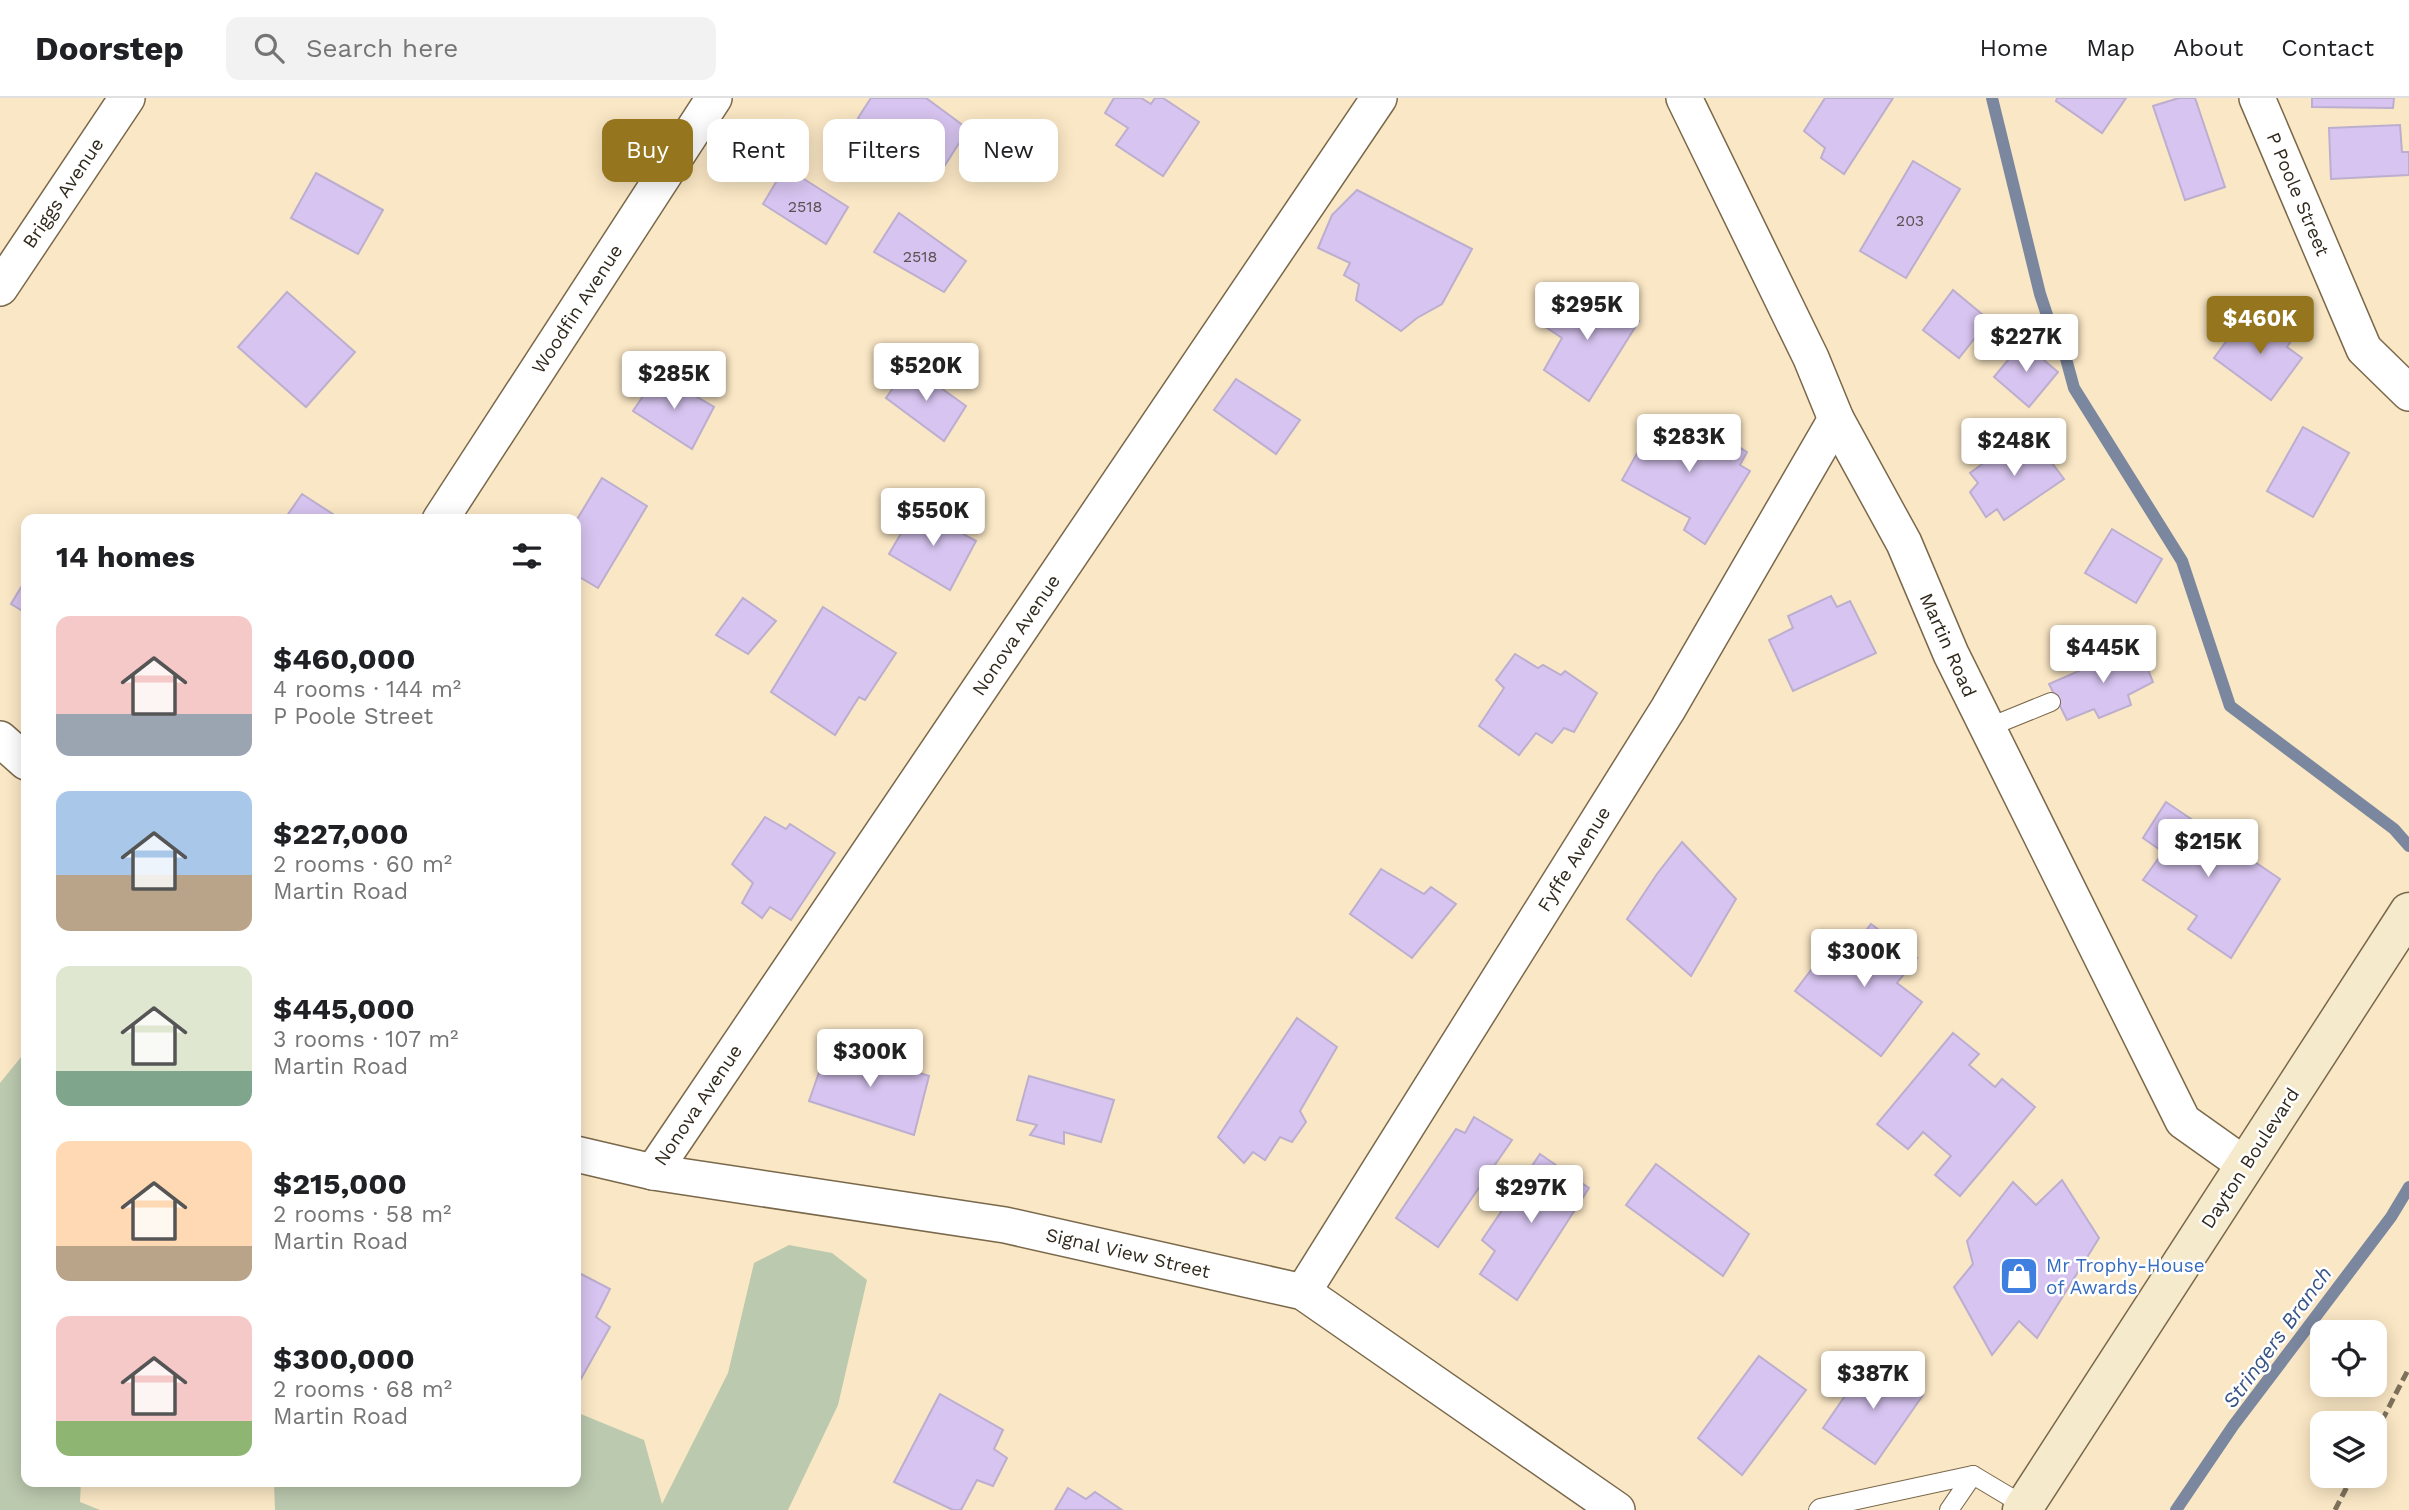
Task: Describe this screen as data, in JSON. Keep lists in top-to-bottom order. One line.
{"streets":{"main road":["Dayton Boulevard"],"street":["Briggs Avenue","P Poole Street","Woodfin Avenue","Nonova Avenue","Martin Road","Fyffe Avenue","Signal View Street"]},"crossings":[["Nonova Avenue","Signal View Street"],["Martin Road","Fyffe Avenue"],["Martin Road","Dayton Boulevard"],["Fyffe Avenue","Signal View Street"]],"water":["Stringers Branch"],"places":{"shop":["Mr Trophy-House of Awards"]},"house_numbers":["2518","203","2518"],"page":{"header":"Doorstep","search":"Search here","nav":["Home","Map","About","Contact"],"chip":["Buy","Rent","Filters","New"],"price":["$295K","$460K","$227K","$520K","$285K","$283K","$248K","$550K","$445K","$215K","$300K","$300K","$297K","$387K"],"heading":"14 homes","list":[{"name":"$460,000","note":"4 rooms · 144 m² · P Poole Street"},{"name":"$227,000","note":"2 rooms · 60 m² · Martin Road"},{"name":"$445,000","note":"3 rooms · 107 m² · Martin Road"},{"name":"$215,000","note":"2 rooms · 58 m² · Martin Road"},{"name":"$300,000","note":"2 rooms · 68 m² · Martin Road"}]}}
